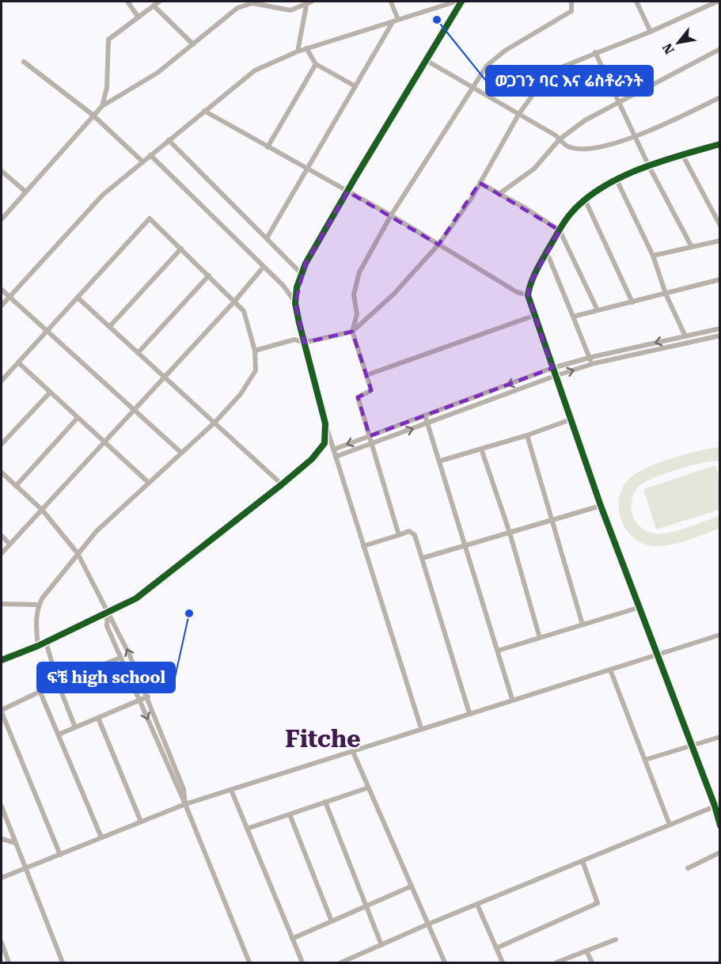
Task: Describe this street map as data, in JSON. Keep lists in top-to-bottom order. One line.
{"districts":["Fitche"],"places":["ወጋገን ባር እና ሬስቶራንት","ፍቼ high school"],"north":"bottom left"}
